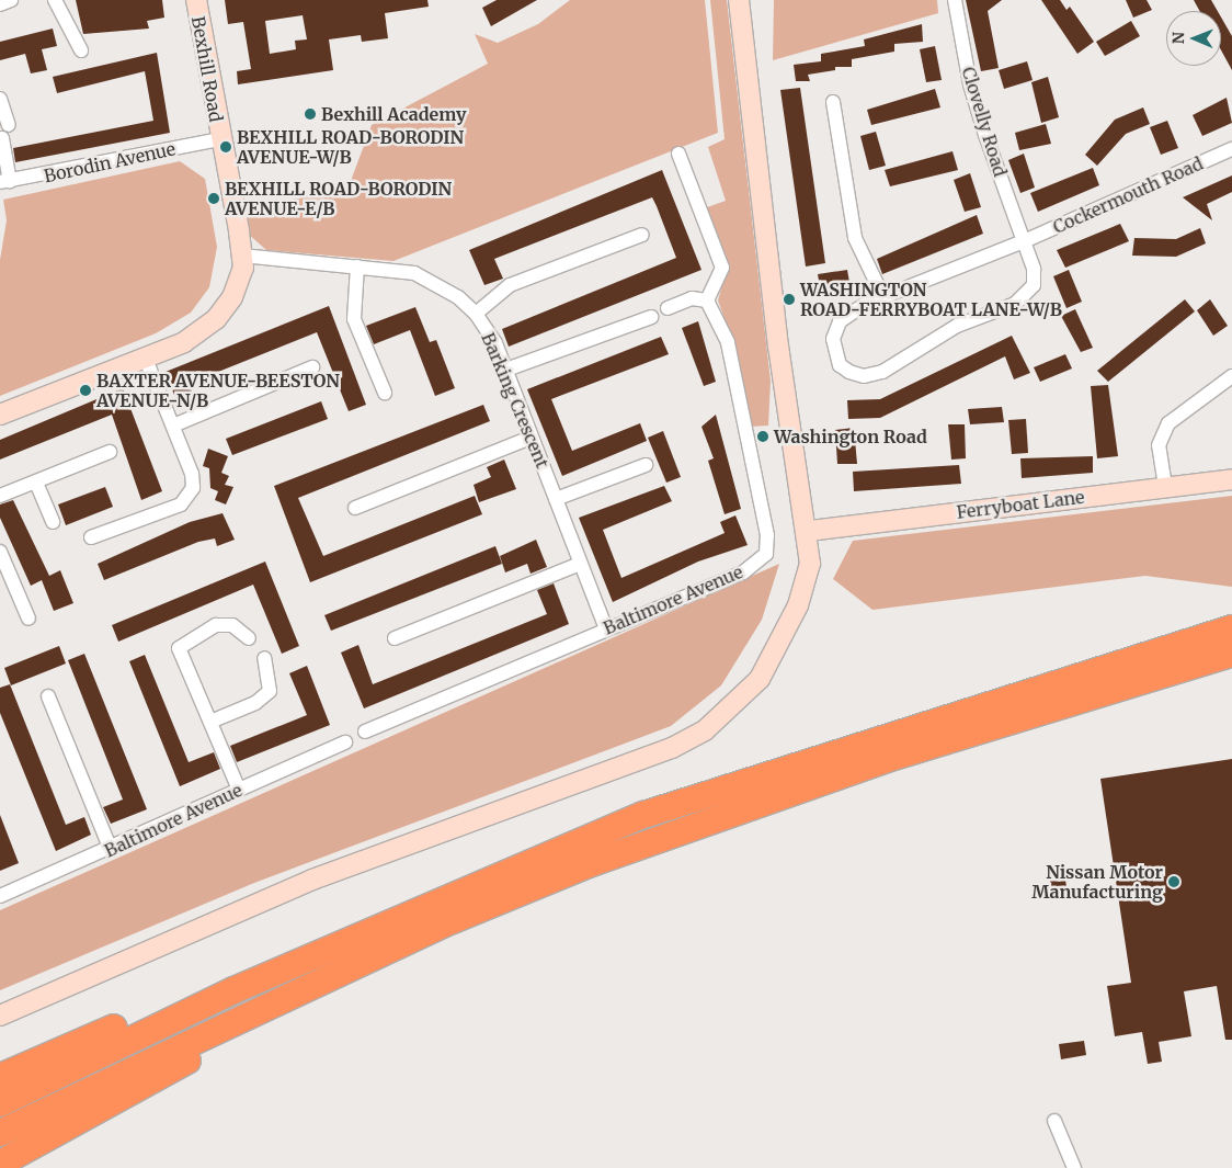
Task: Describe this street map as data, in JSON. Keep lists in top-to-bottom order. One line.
{"streets":{"street":["Bexhill Road","Clovelly Road","Borodin Avenue","Cockermouth Road","Barking Crescent","Ferryboat Lane","Baltimore Avenue"]},"crossings":[["Bexhill Road","Borodin Avenue"],["Bexhill Road","Barking Crescent"],["Clovelly Road","Cockermouth Road"],["Barking Crescent","Baltimore Avenue"]],"places":["Bexhill Academy","BEXHILL ROAD-BORODIN AVENUE-W/B","BEXHILL ROAD-BORODIN AVENUE-E/B","WASHINGTON ROAD-FERRYBOAT LANE-W/B","BAXTER AVENUE-BEESTON AVENUE-N/B","Washington Road","Nissan Motor Manufacturing"],"north":"left"}
